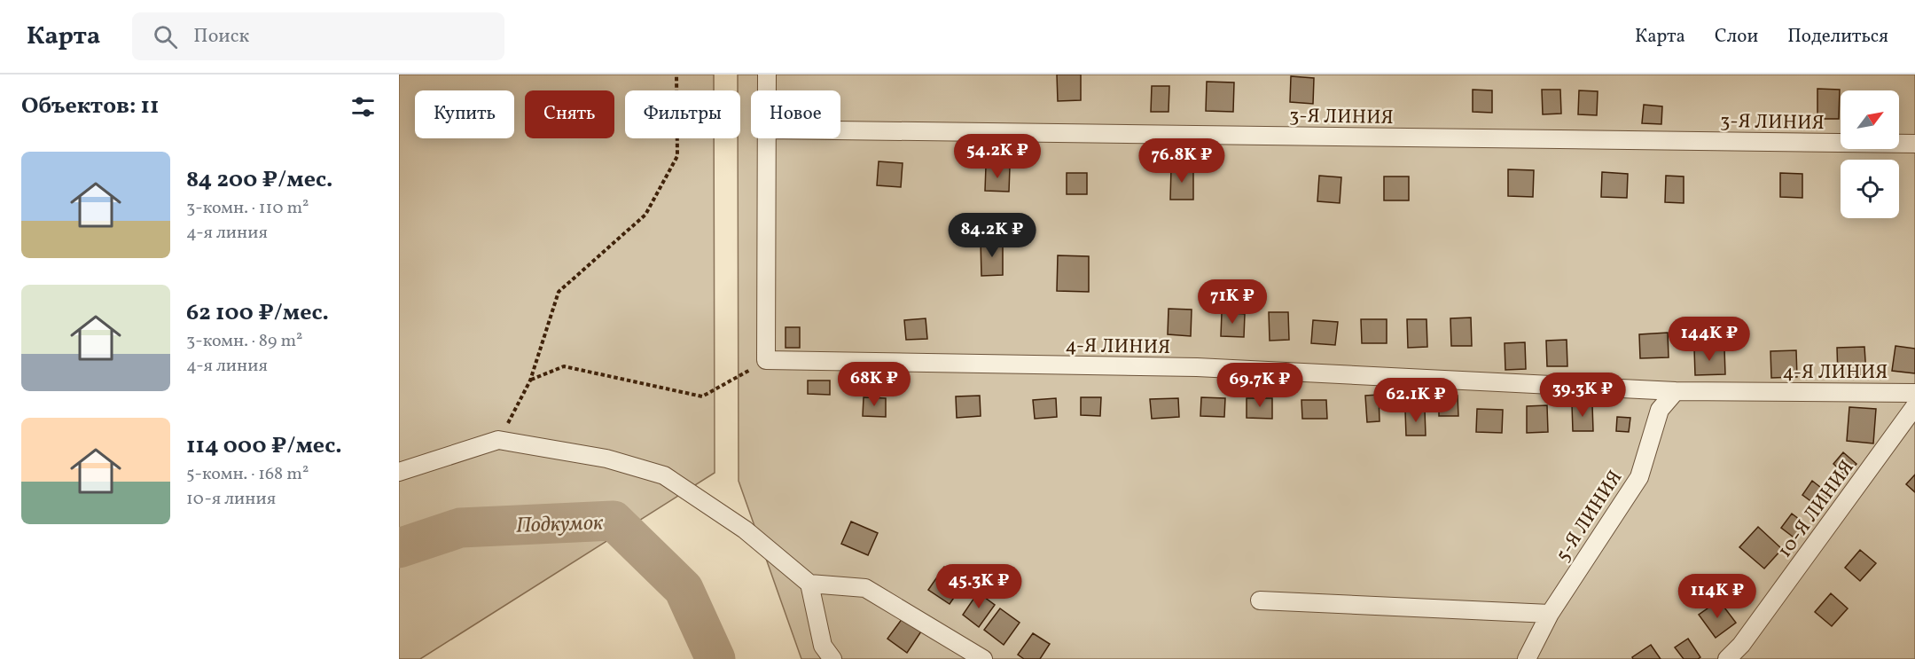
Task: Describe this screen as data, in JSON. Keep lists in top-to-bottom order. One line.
{"streets":{"street":["3-Я ЛИНИЯ","4-Я ЛИНИЯ","10-Я ЛИНИЯ","5-Я ЛИНИЯ"]},"crossings":[["4-Я ЛИНИЯ","5-Я ЛИНИЯ"]],"water":["Подкумок"],"north":"top right","page":{"header":"Карта","search":"Поиск","nav":["Карта","Слои","Поделиться"],"heading":"Объектов: 11","chip":["Купить","Снять","Фильтры","Новое"],"price":["54.2K ₽","76.8K ₽","84.2K ₽","71K ₽","144K ₽","68K ₽","69.7K ₽","39.3K ₽","62.1K ₽","45.3K ₽","114K ₽"],"list":[{"name":"84 200 ₽/мес.","note":"3-комн. · 110 m² · 4-я линия"},{"name":"62 100 ₽/мес.","note":"3-комн. · 89 m² · 4-я линия"},{"name":"114 000 ₽/мес.","note":"5-комн. · 168 m² · 10-я линия"}]}}
